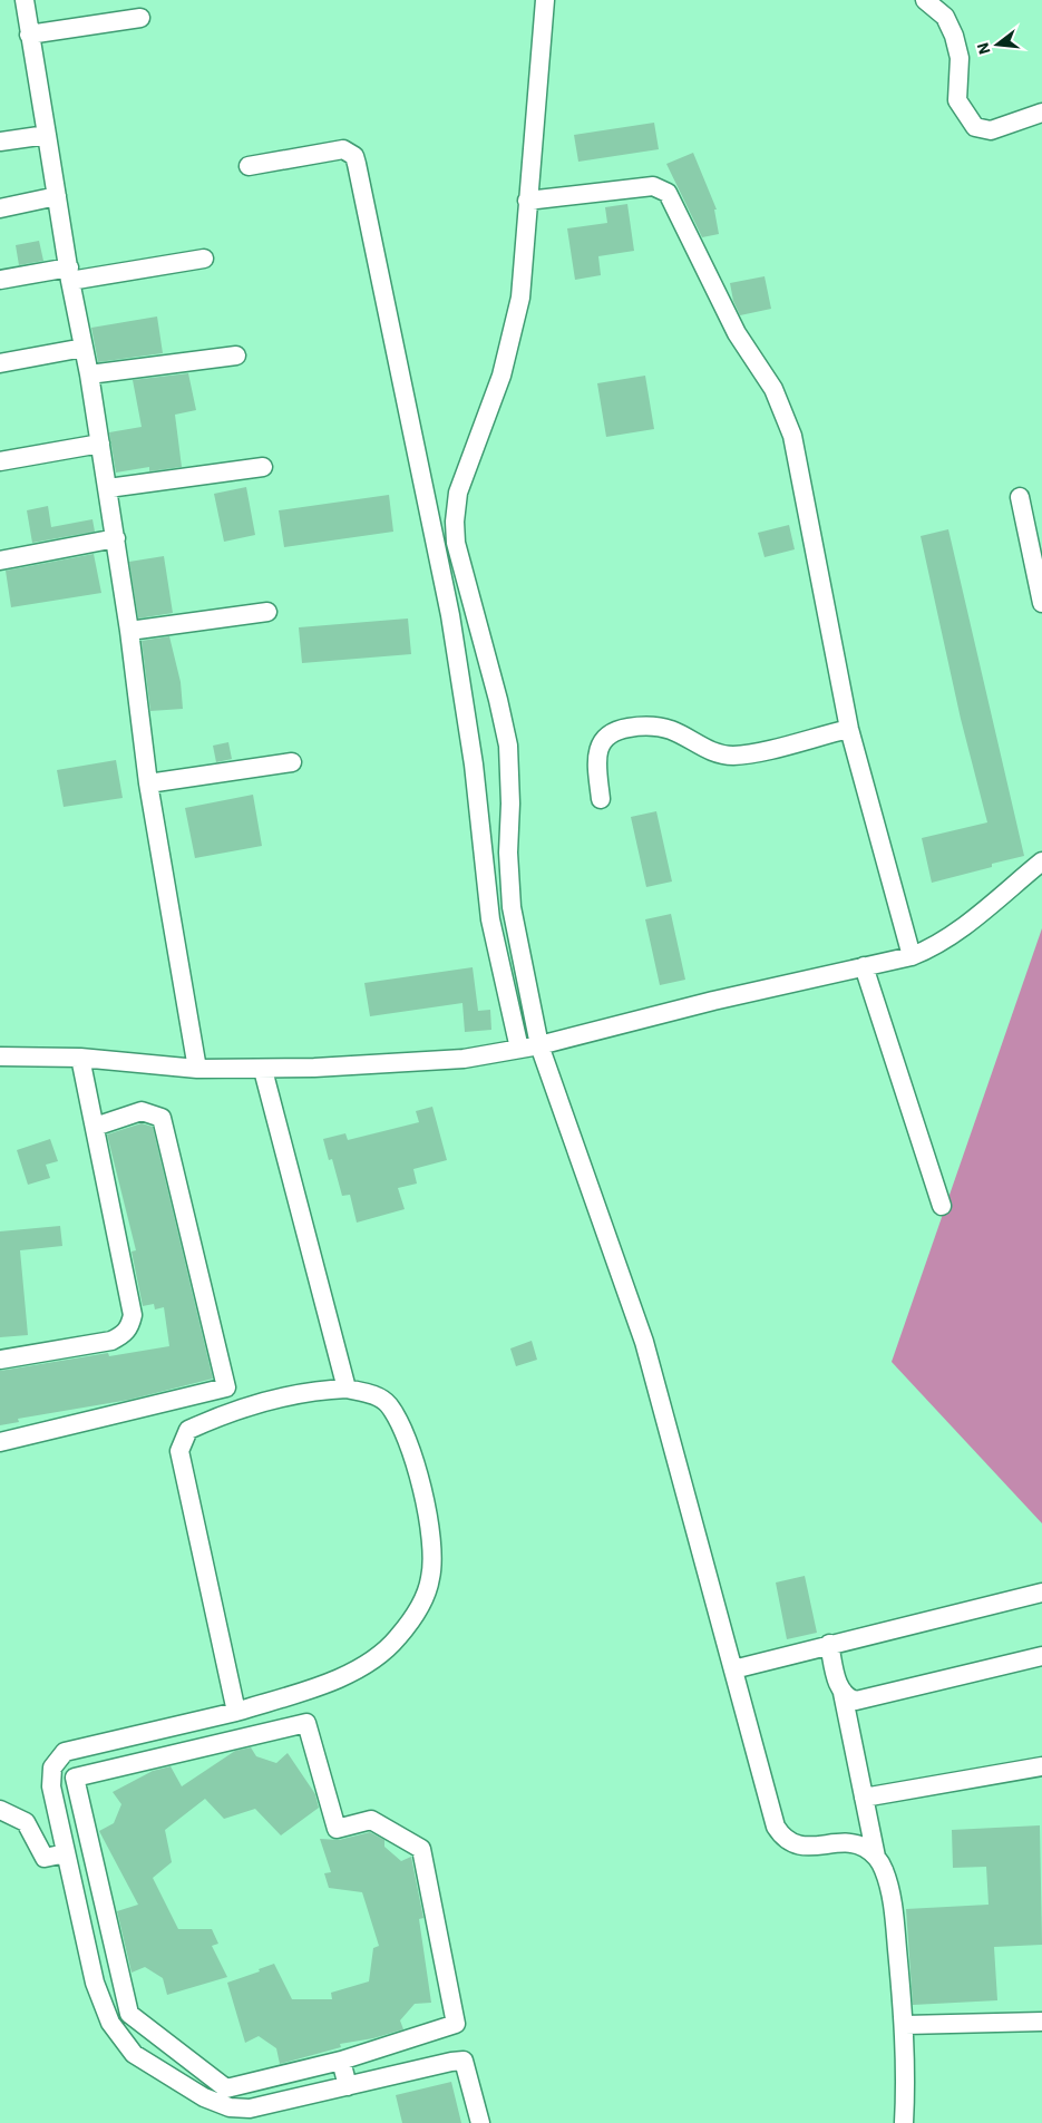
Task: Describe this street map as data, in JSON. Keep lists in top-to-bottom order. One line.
{"north":"left"}
